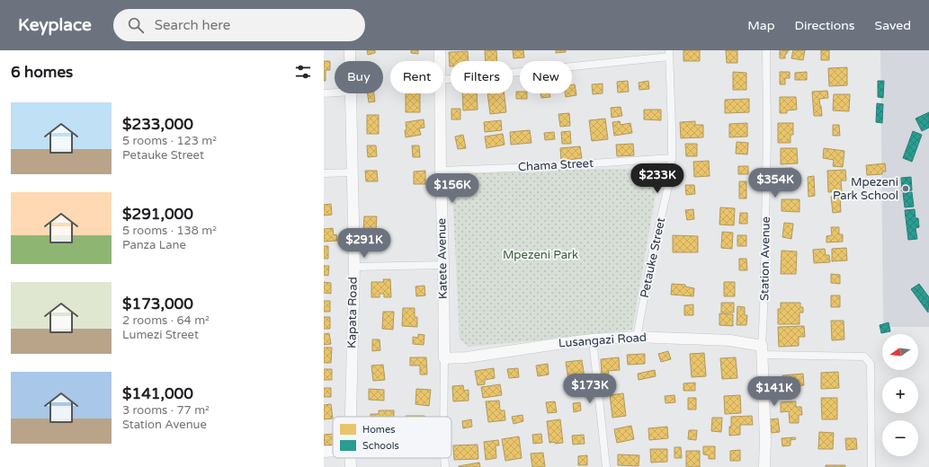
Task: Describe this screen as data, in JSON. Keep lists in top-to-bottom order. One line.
{"streets":{"street":["Chama Street","Petauke Street","Katete Avenue","Station Avenue","Kapata Road","Lusangazi Road"]},"crossings":[["Chama Street","Petauke Street"],["Chama Street","Katete Avenue"],["Petauke Street","Lusangazi Road"],["Katete Avenue","Lusangazi Road"],["Station Avenue","Lusangazi Road"]],"parks":["Mpezeni Park"],"places":["Mpezeni Park School"],"legend":["Homes","Schools"],"north":"left","page":{"header":"Keyplace","search":"Search here","nav":["Map","Directions","Saved"],"heading":"6 homes","chip":["Buy","Rent","Filters","New"],"list":[{"name":"$233,000","note":"5 rooms · 123 m² · Petauke Street"},{"name":"$291,000","note":"5 rooms · 138 m² · Panza Lane"},{"name":"$173,000","note":"2 rooms · 64 m² · Lumezi Street"},{"name":"$141,000","note":"3 rooms · 77 m² · Station Avenue"}],"price":["$233K","$354K","$156K","$291K","$173K","$141K"],"map_buttons":["+","−"]}}
